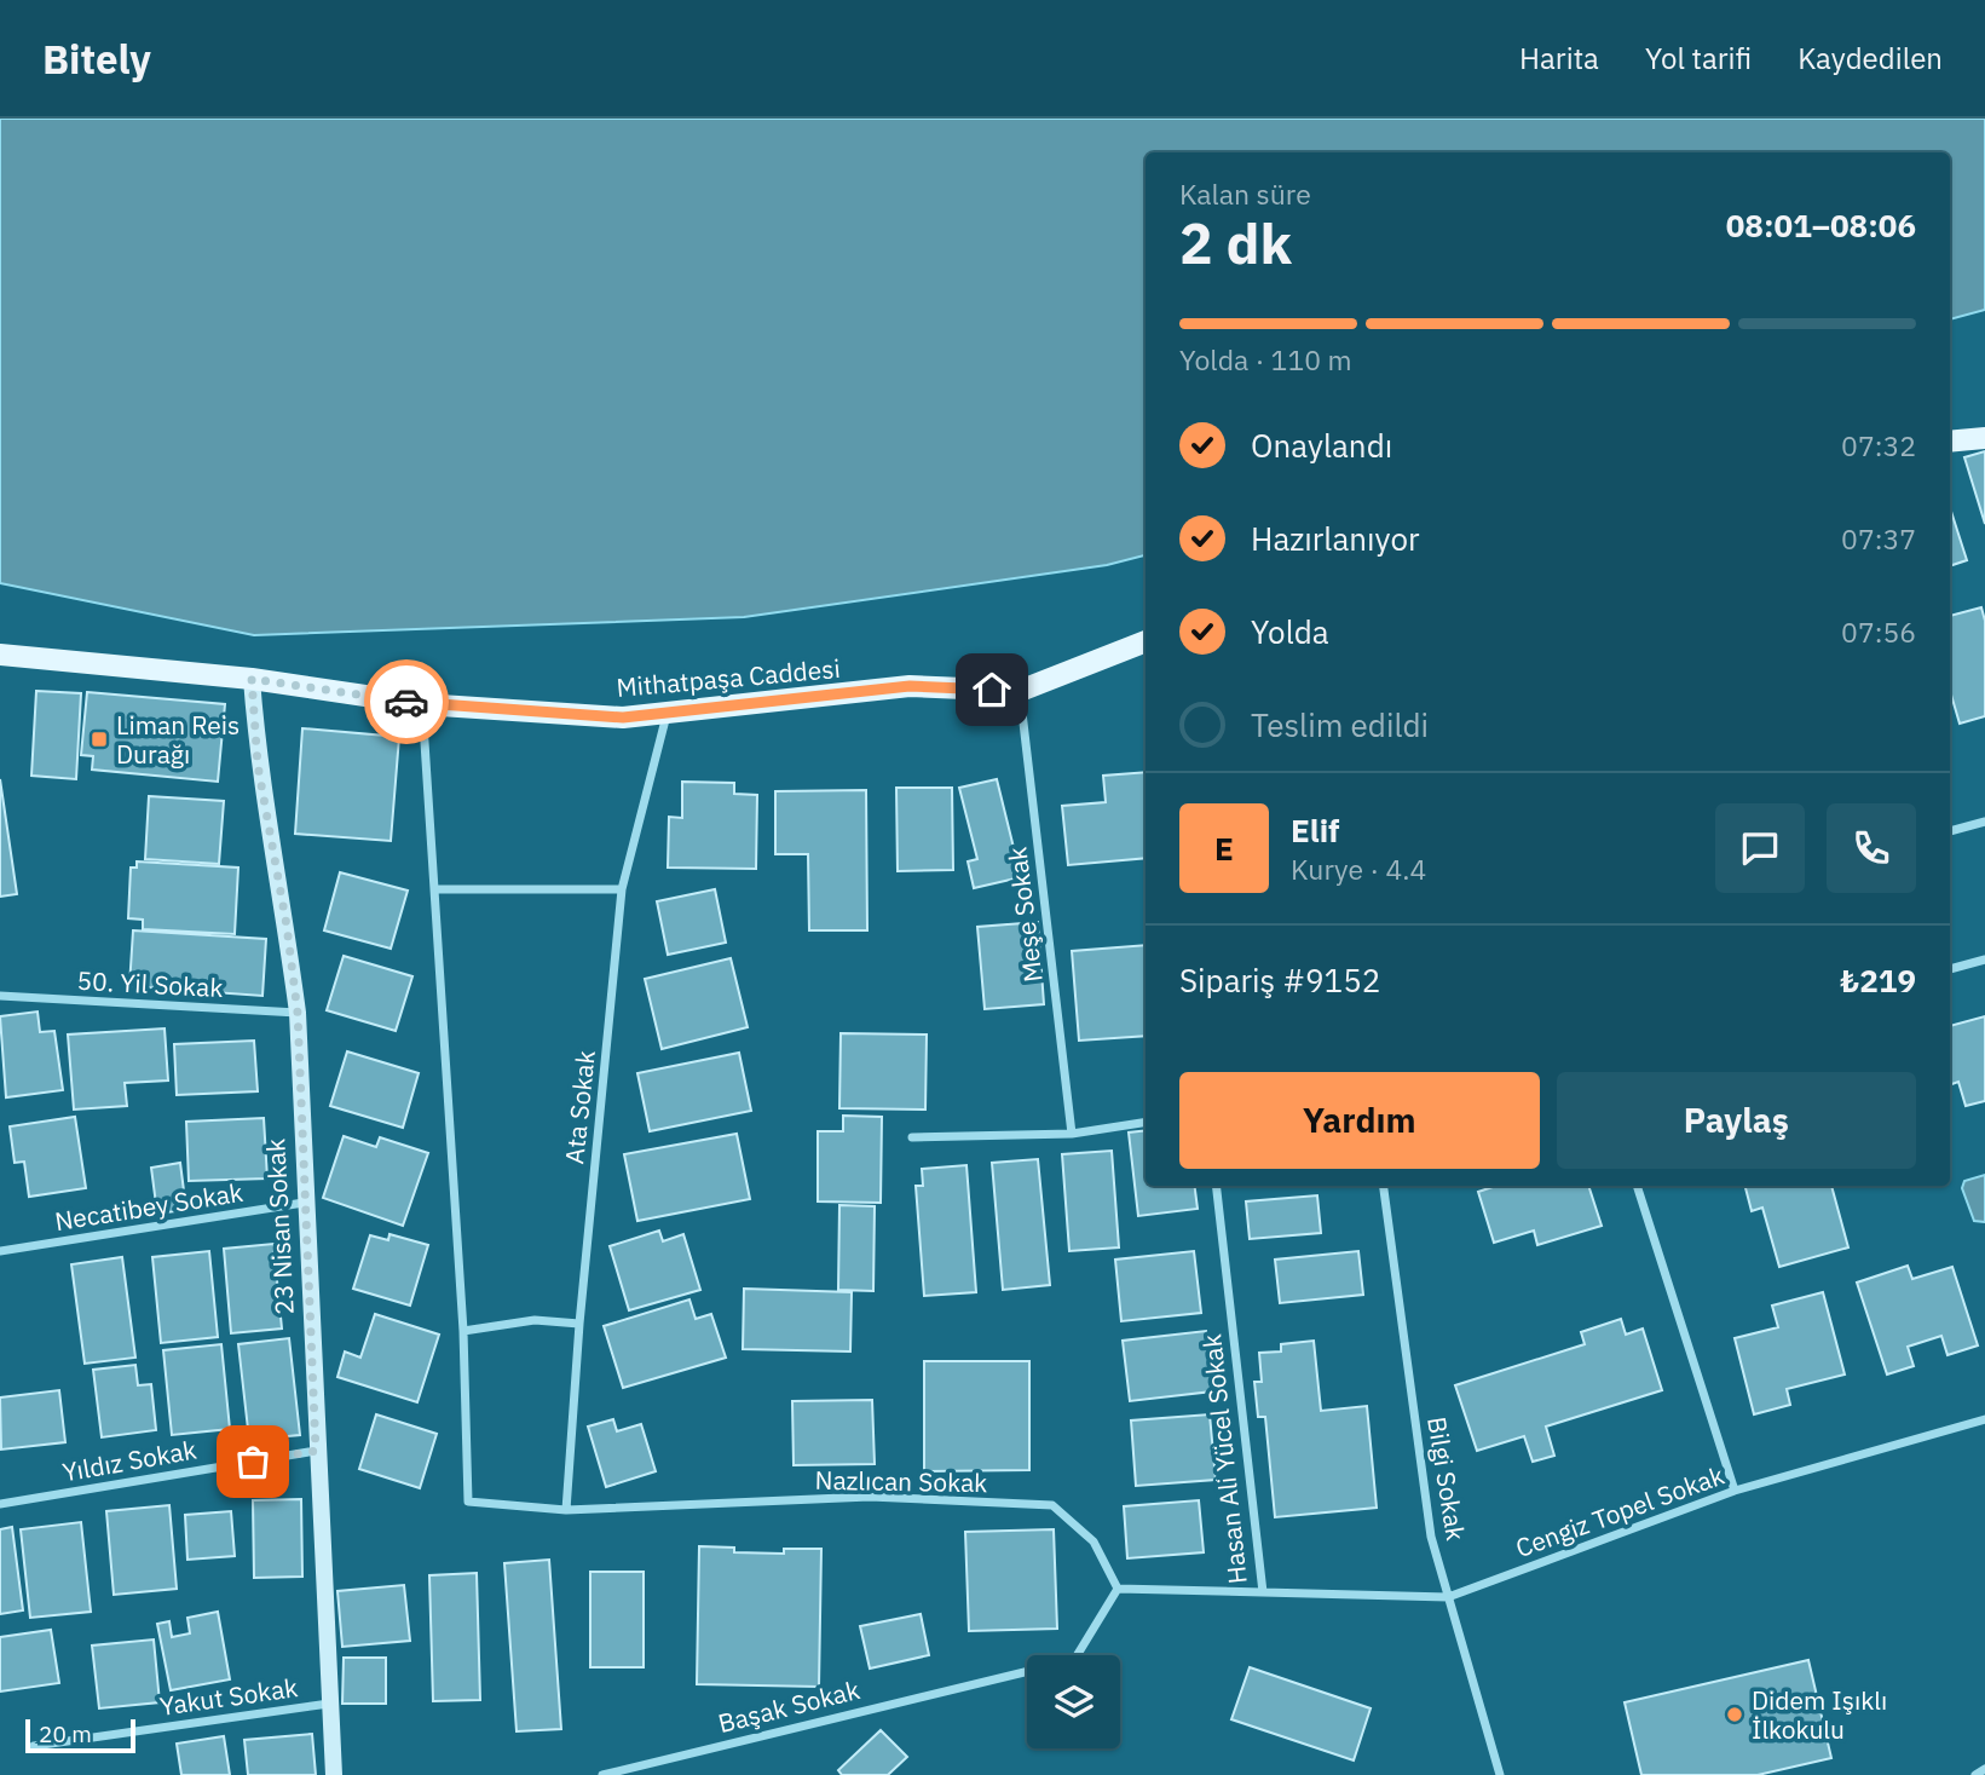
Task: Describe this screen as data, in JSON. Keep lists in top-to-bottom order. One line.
{"streets":{"main road":["Mithatpaşa Caddesi"],"street":["Meşe Sokak","50. Yil Sokak","Ata Sokak","Necatibey Sokak","23 Nisan Sokak","Hasan Ali Yücel Sokak","Yıldız Sokak","Bilgi Sokak","Nazlıcan Sokak","Cengiz Topel Sokak","Yakut Sokak","Başak Sokak"]},"crossings":[["Mithatpaşa Caddesi","Meşe Sokak"],["Mithatpaşa Caddesi","Ata Sokak"],["Mithatpaşa Caddesi","23 Nisan Sokak"],["50. Yil Sokak","23 Nisan Sokak"],["Ata Sokak","Nazlıcan Sokak"],["Necatibey Sokak","23 Nisan Sokak"],["23 Nisan Sokak","Yıldız Sokak"],["23 Nisan Sokak","Yakut Sokak"],["Hasan Ali Yücel Sokak","Nazlıcan Sokak"],["Hasan Ali Yücel Sokak","Cengiz Topel Sokak"],["Hasan Ali Yücel Sokak","Başak Sokak"],["Bilgi Sokak","Cengiz Topel Sokak"],["Nazlıcan Sokak","Başak Sokak"]],"places":{"transit":["Liman Reis Durağı"],"other":["Didem Işıklı İlkokulu"]},"scale_bar":"20 m","page":{"header":"Bitely","nav":["Harita","Yol tarifi","Kaydedilen"],"heading":["2 dk","Kalan süre","08:01–08:06"],"panel":["Elif","Kurye · 4.4","Sipariş #9152","₺219"],"bar":"Yolda · 110 m","list":[["Onaylandı","07:32"],["Hazırlanıyor","07:37"],["Yolda","07:56"],"Teslim edildi"],"round":"E","buttons":["Yardım","Paylaş"],"scale":"20 m"}}
